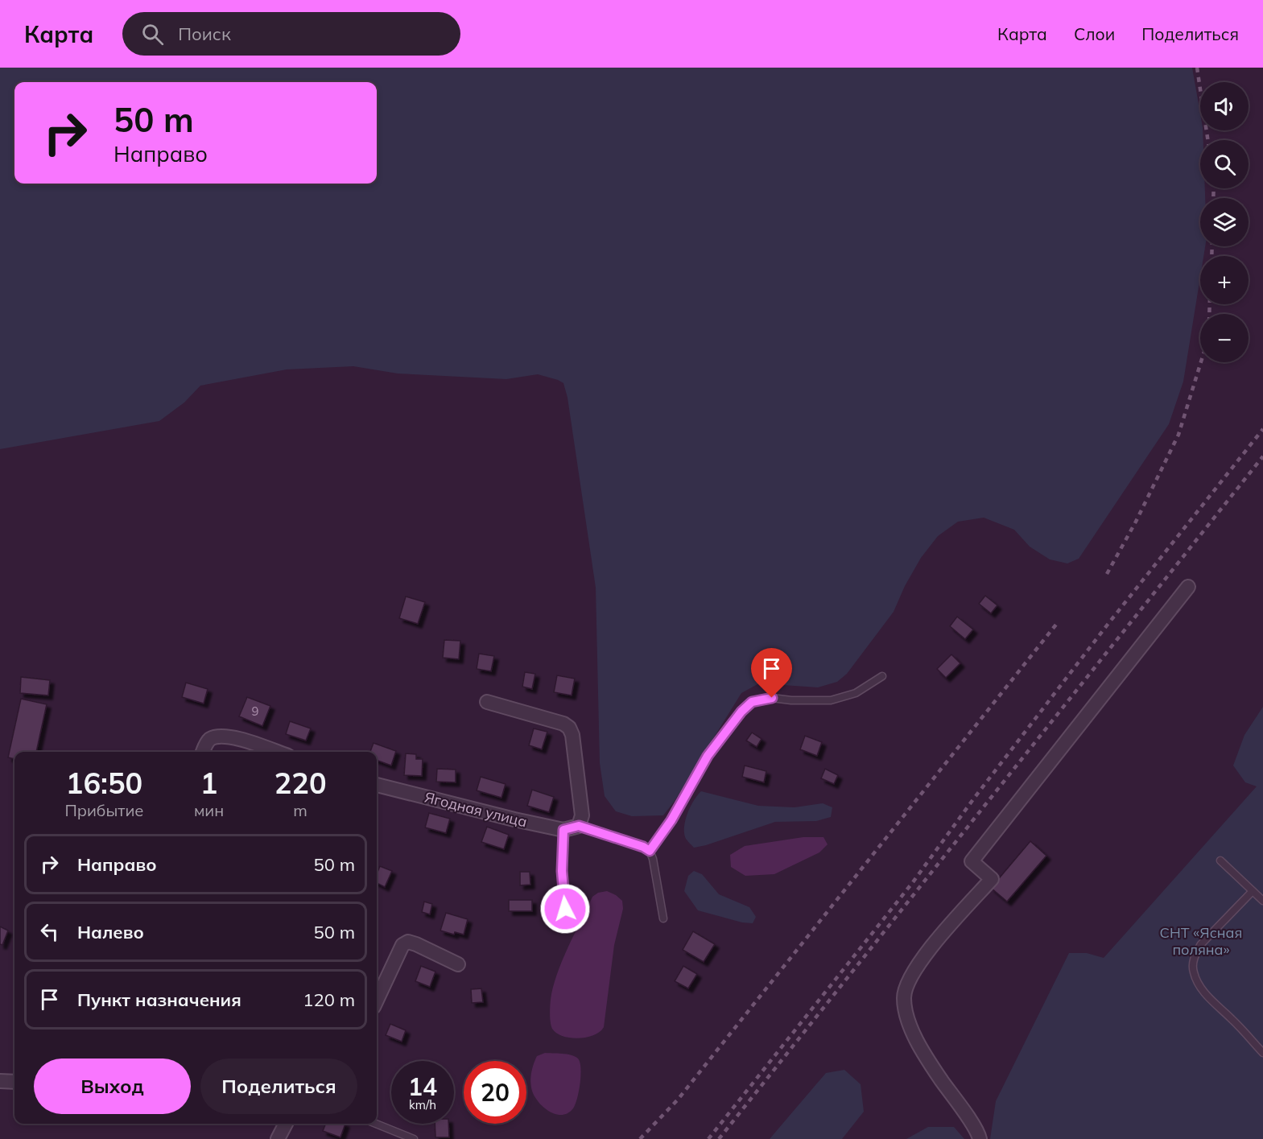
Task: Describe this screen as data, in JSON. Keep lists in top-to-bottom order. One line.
{"streets":{"street":["Ягодная улица"]},"parks":["СНТ «Ясная поляна»"],"house_numbers":["9"],"page":{"header":"Карта","search":"Поиск","nav":["Карта","Слои","Поделиться"],"map_buttons":["+","−"],"turn":["50 m","Направо"],"eta":["16:50","Прибытие","1","мин","220","m"],"list":[{"name":"Направо","value":"50 m"},{"name":"Налево","value":"50 m"},{"name":"Пункт назначения","value":"120 m"}],"buttons":["Выход","Поделиться"],"speed":"14 km/h","limit":"20"}}
